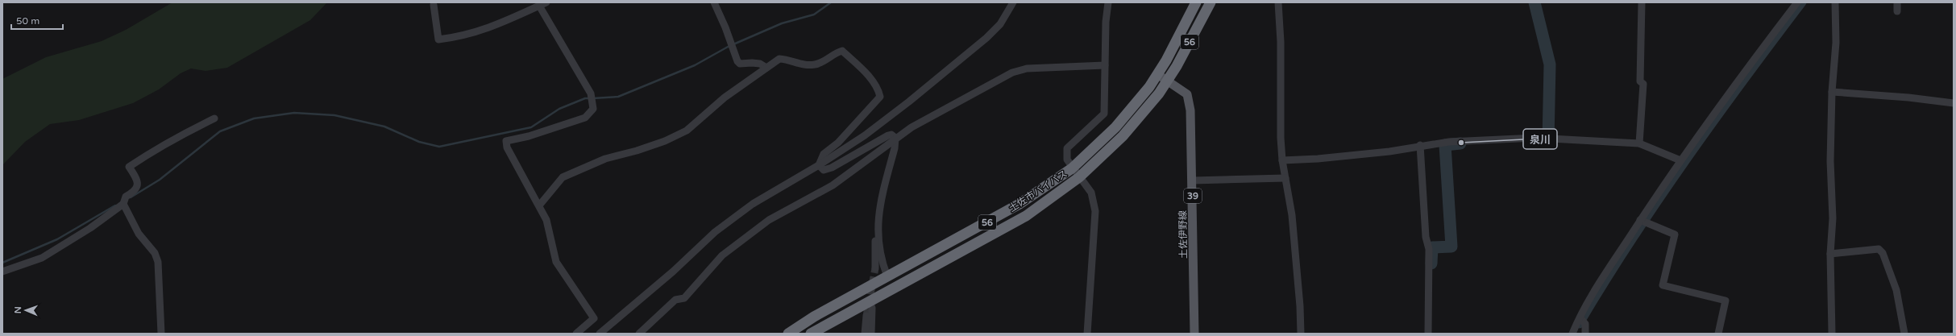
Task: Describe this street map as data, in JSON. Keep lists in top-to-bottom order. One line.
{"streets":{"highway":["56","土佐市バイパス"],"main road":["39","土佐伊野線"]},"crossings":[["土佐市バイパス","土佐伊野線"]],"places":["泉川"],"scale_bar":"50 m","north":"left"}
